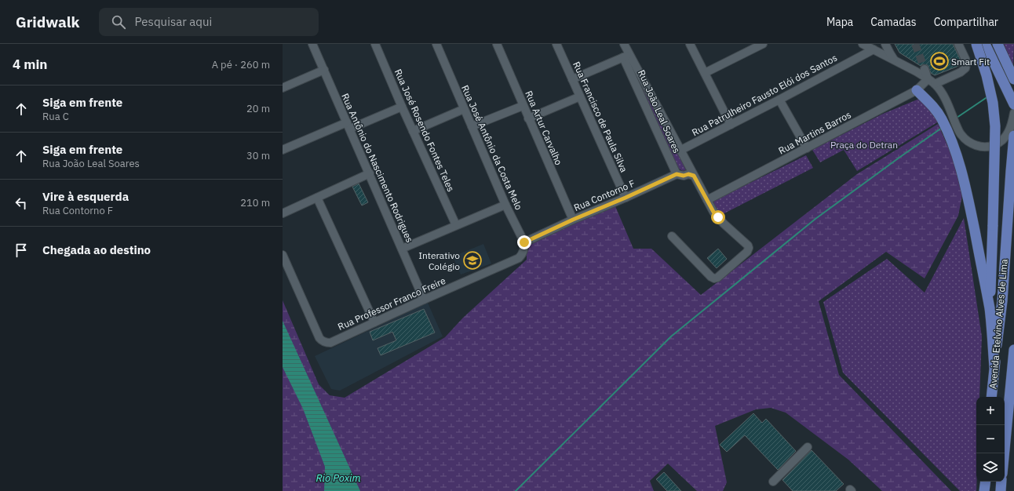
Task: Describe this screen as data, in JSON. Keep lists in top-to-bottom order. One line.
{"streets":{"main road":["Avenida Etelvino Alves de Lima"],"street":["Rua Patrulheiro Fausto Elói dos Santos","Rua João Leal Soares","Rua Francisco de Paula Silva","Rua Artur Carvalho","Rua José Rosendo Fontes Teles","Rua Martins Barros","Rua José Antônio da Costa Melo","Rua Antônio do Nascimento Rodrigues","Rua Contorno F","Rua Professor Franco Freire"]},"crossings":[["Rua Patrulheiro Fausto Elói dos Santos","Rua João Leal Soares"],["Rua João Leal Soares","Rua Martins Barros"],["Rua João Leal Soares","Rua Contorno F"],["Rua Francisco de Paula Silva","Rua Contorno F"],["Rua Artur Carvalho","Rua Contorno F"],["Rua José Antônio da Costa Melo","Rua Contorno F"],["Rua José Antônio da Costa Melo","Rua Professor Franco Freire"],["Rua Antônio do Nascimento Rodrigues","Rua Professor Franco Freire"],["Rua Contorno F","Rua Professor Franco Freire"]],"water":["Rio Poxim"],"parks":["Praça do Detran"],"places":{"sports":["Smart Fit"],"school or university":["Interativo Colégio"]},"page":{"header":"Gridwalk","search":"Pesquisar aqui","nav":["Mapa","Camadas","Compartilhar"],"heading":["4 min","A pé · 260 m"],"list":[["Siga em frente","Rua C","20 m"],["Siga em frente","Rua João Leal Soares","30 m"],["Vire à esquerda","Rua Contorno F","210 m"],"Chegada ao destino"],"map_buttons":["+","−"]}}
